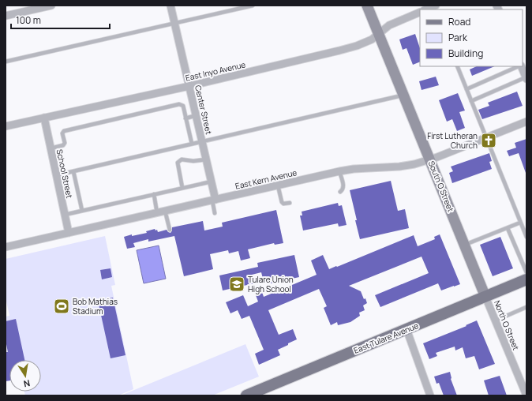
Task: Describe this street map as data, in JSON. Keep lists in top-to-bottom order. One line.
{"streets":{"main road":["South O Street","East Tulare Avenue"],"street":["East Inyo Avenue","Center Street","School Street","East Kern Avenue","North O Street"]},"crossings":[["East Inyo Avenue","Center Street"],["East Inyo Avenue","School Street"],["East Inyo Avenue","South O Street"],["Center Street","East Kern Avenue"],["School Street","East Kern Avenue"],["East Kern Avenue","South O Street"],["South O Street","North O Street"],["South O Street","East Tulare Avenue"],["North O Street","East Tulare Avenue"]],"places":{"church":["First Lutheran Church"],"school or university":["Tulare Union High School"],"sports":["Bob Mathias Stadium"]},"legend":["Road","Park","Building"],"scale_bar":"100 m","north":"bottom"}
